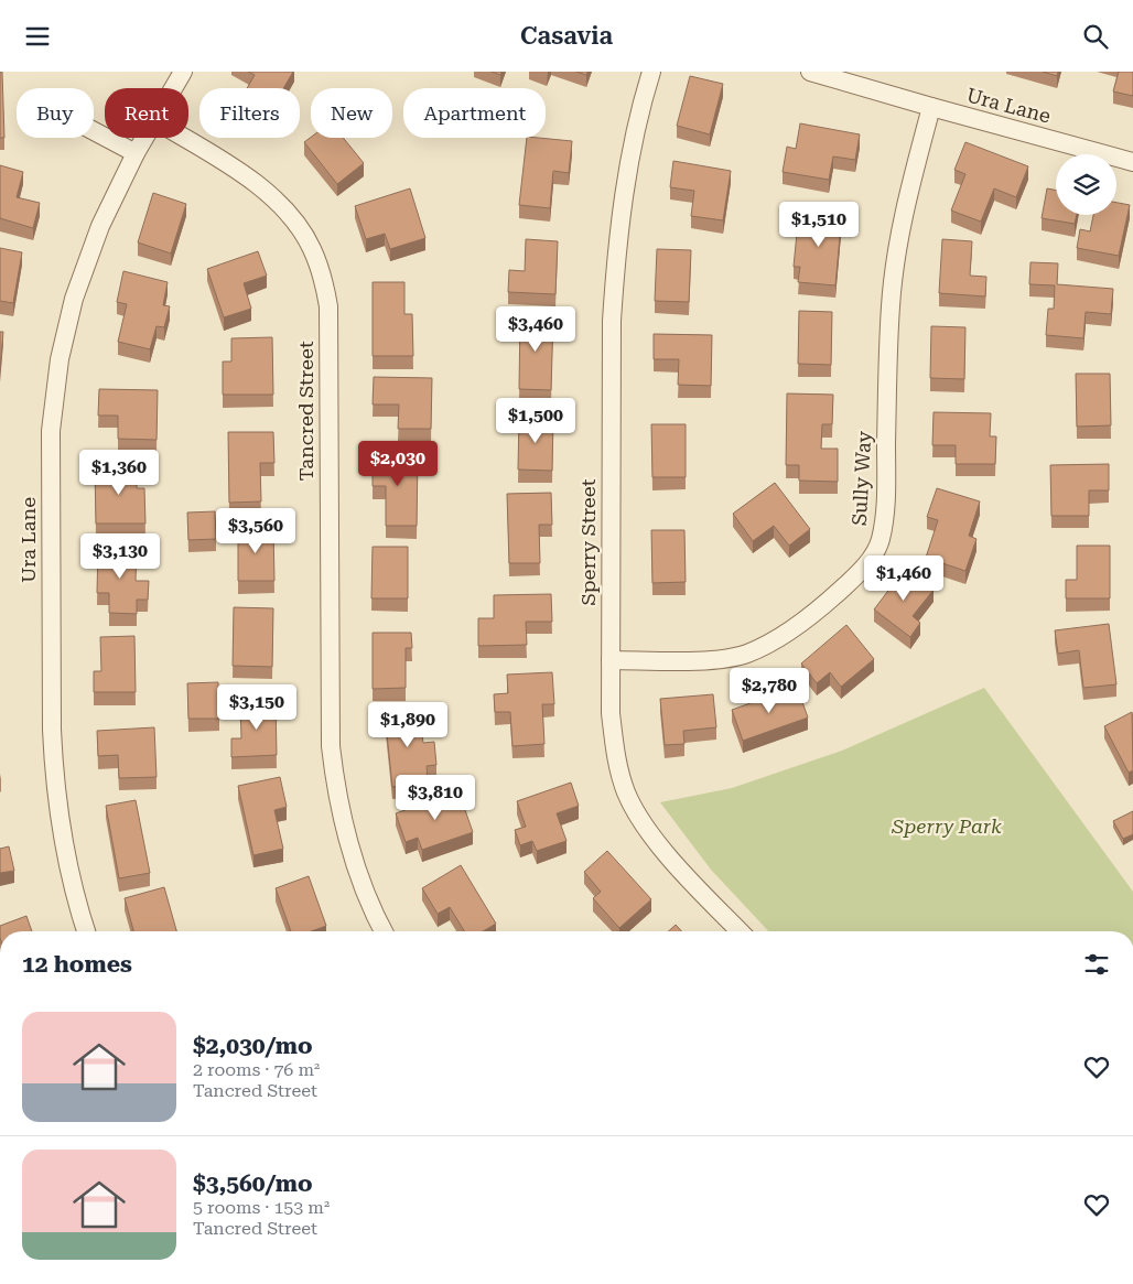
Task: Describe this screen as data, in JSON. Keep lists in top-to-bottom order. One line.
{"streets":{"street":["Ura Lane","Tancred Street","Sully Way","Sperry Street"]},"crossings":[["Ura Lane","Sully Way"],["Sully Way","Sperry Street"]],"parks":["Sperry Park"],"page":{"header":"Casavia","chip":["Buy","Rent","Filters","New","Apartment"],"price":["$1,510","$3,460","$1,500","$2,030","$1,360","$3,560","$3,130","$1,460","$2,780","$3,150","$1,890","$3,810"],"heading":"12 homes","list":[{"name":"$2,030/mo","note":"2 rooms · 76 m² · Tancred Street"},{"name":"$3,560/mo","note":"5 rooms · 153 m² · Tancred Street"}]}}
